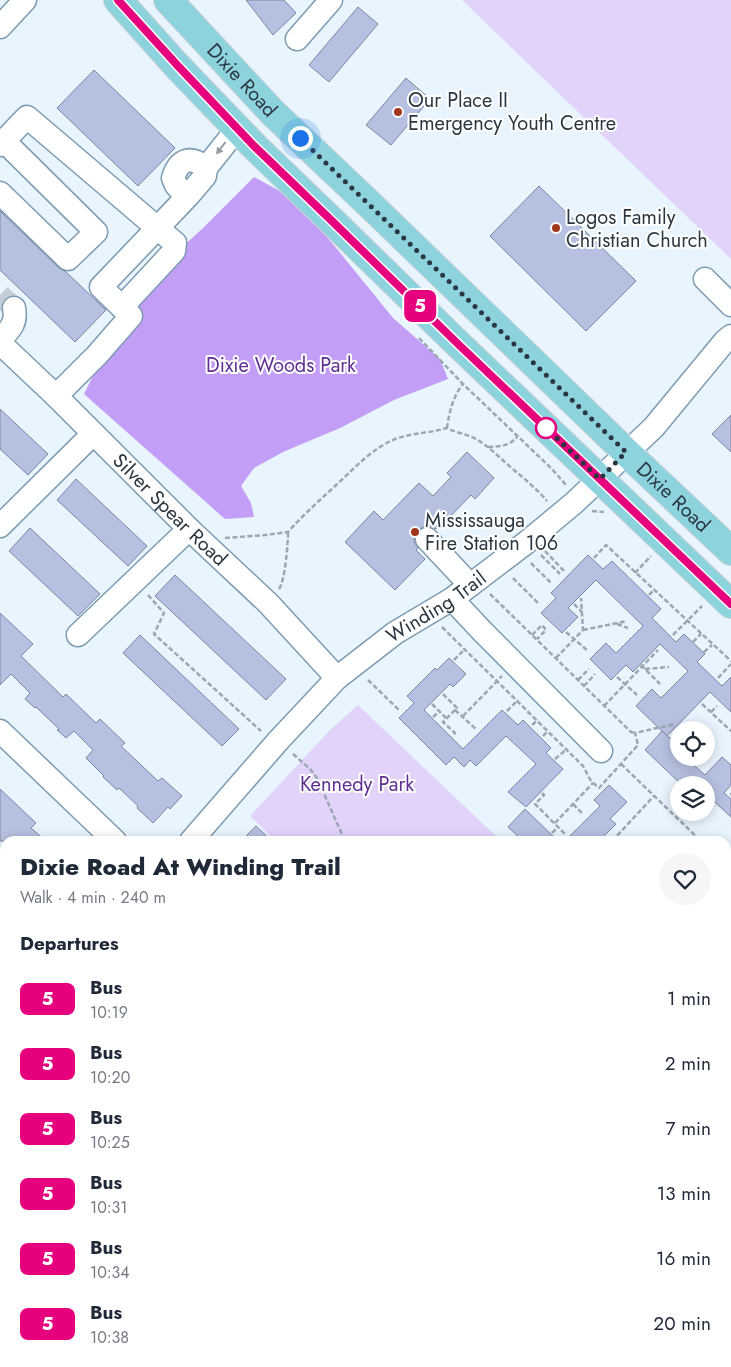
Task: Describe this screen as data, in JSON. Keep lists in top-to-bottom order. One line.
{"streets":{"main road":["Dixie Road"],"street":["Silver Spear Road","Winding Trail"]},"crossings":[["Dixie Road","Winding Trail"],["Silver Spear Road","Winding Trail"]],"parks":["Dixie Woods Park","Kennedy Park"],"places":["Our Place II Emergency Youth Centre","Logos Family Christian Church","Mississauga Fire Station 106"],"lines":["bus line 5"],"page":{"on_map":"5","heading":[["Dixie Road At Winding Trail","Walk · 4 min · 240 m"],"Departures"],"list":[{"mark":"5","name":"Bus","note":"10:19","value":"1 min"},{"mark":"5","name":"Bus","note":"10:20","value":"2 min"},{"mark":"5","name":"Bus","note":"10:25","value":"7 min"},{"mark":"5","name":"Bus","note":"10:31","value":"13 min"},{"mark":"5","name":"Bus","note":"10:34","value":"16 min"},{"mark":"5","name":"Bus","note":"10:38","value":"20 min"}]}}
